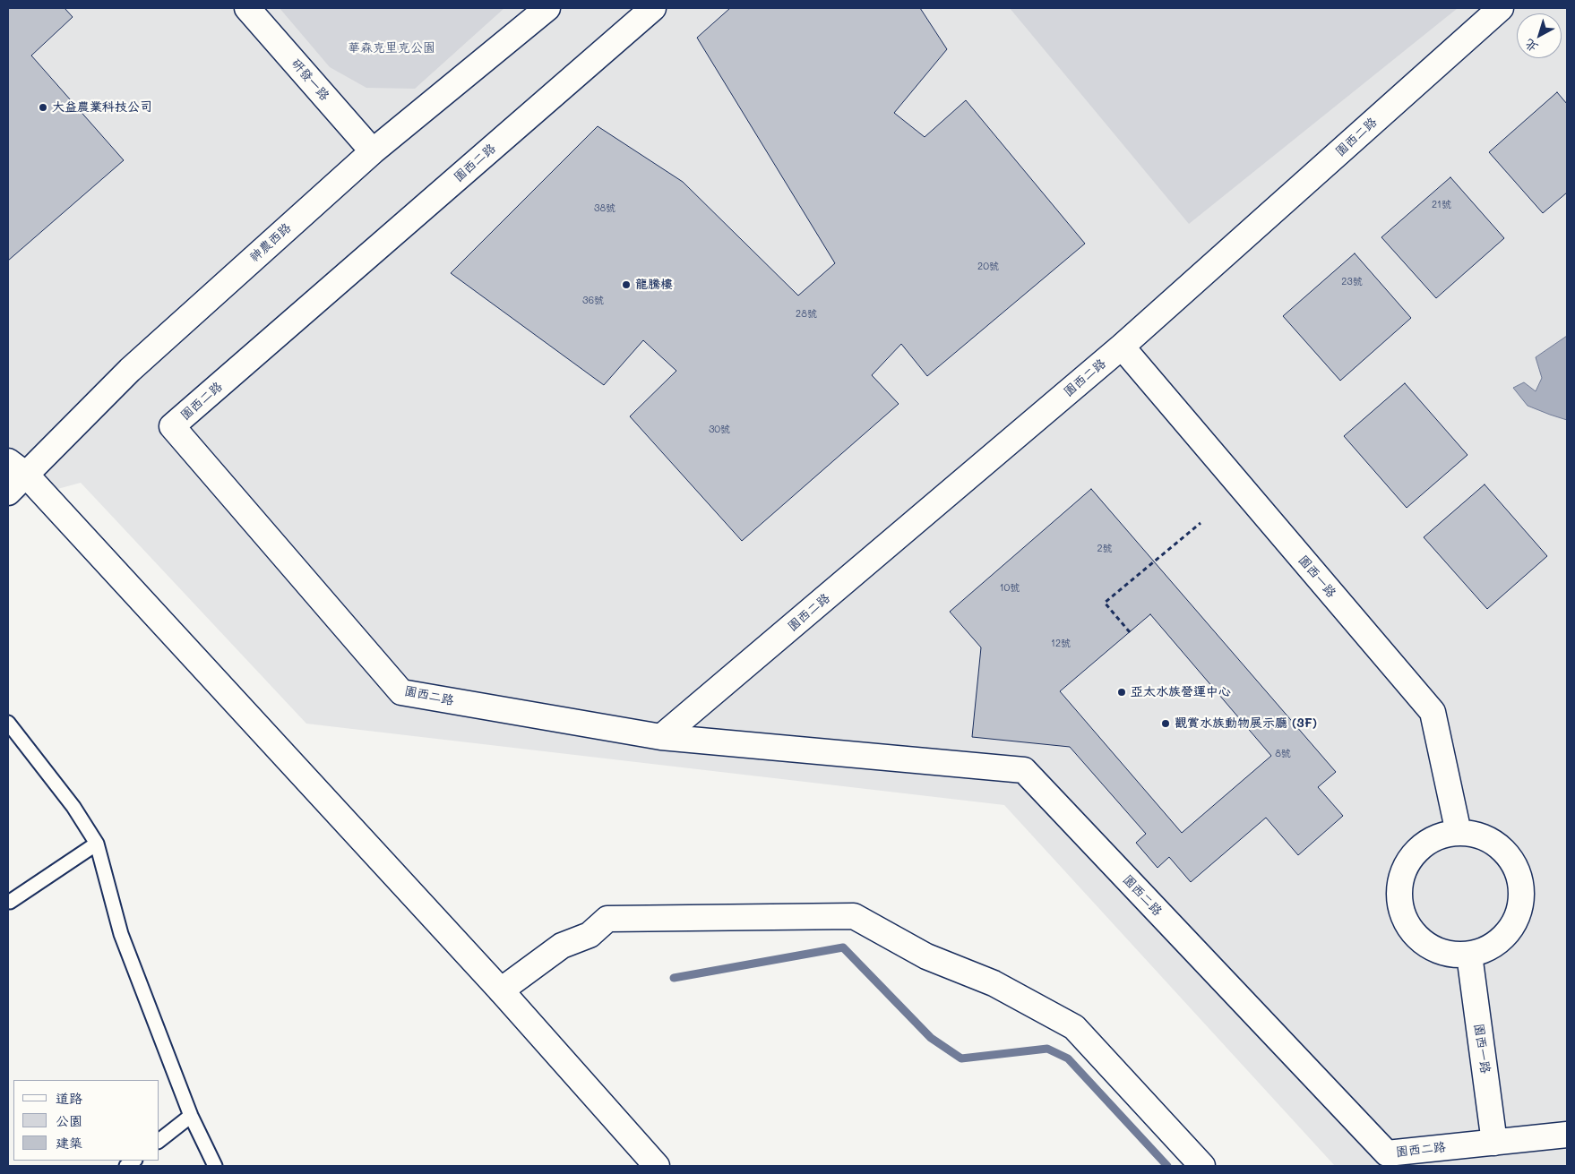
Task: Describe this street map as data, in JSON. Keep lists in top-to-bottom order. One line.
{"streets":{"street":["研發一路","園西二路","神農西路","園西一路"]},"crossings":[["研發一路","神農西路"],["園西二路","園西一路"]],"parks":["華森克里克公園"],"places":["大益農業科技公司","龍騰樓","亞太水族營運中心","觀賞水族動物展示廳 (3F)"],"house_numbers":["21號","38號","20號","23號","36號","28號","30號","2號","10號","12號","8號"],"legend":["道路","公園","建築"],"north":"bottom left"}
